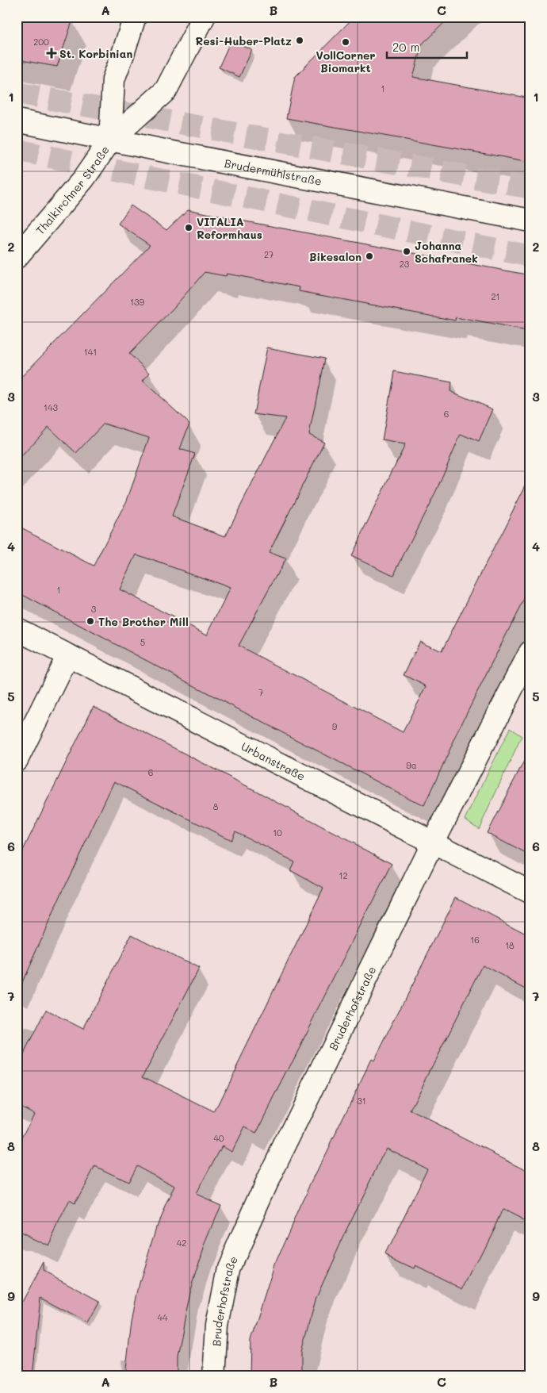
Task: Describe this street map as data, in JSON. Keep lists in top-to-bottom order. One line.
{"streets":{"street":["Brudermühlstraße","Thalkirchner Straße","Urbanstraße","Bruderhofstraße"]},"crossings":[["Brudermühlstraße","Thalkirchner Straße"],["Urbanstraße","Bruderhofstraße"]],"places":{"other":["Resi-Huber-Platz","VollCorner Biomarkt","VITALIA Reformhaus","Johanna Schafranek","Bikesalon","The Brother Mill"],"health":["St. Korbinian"]},"house_numbers":["200","1","27","23","21","139","141","143","6","1","3","5","7","9","9a","6","8","10","12","16","18","31","40","42","44"],"scale_bar":"20 m","grid":{"columns":["A","B","C"],"rows":["1","2","3","4","5","6","7","8","9"]}}
